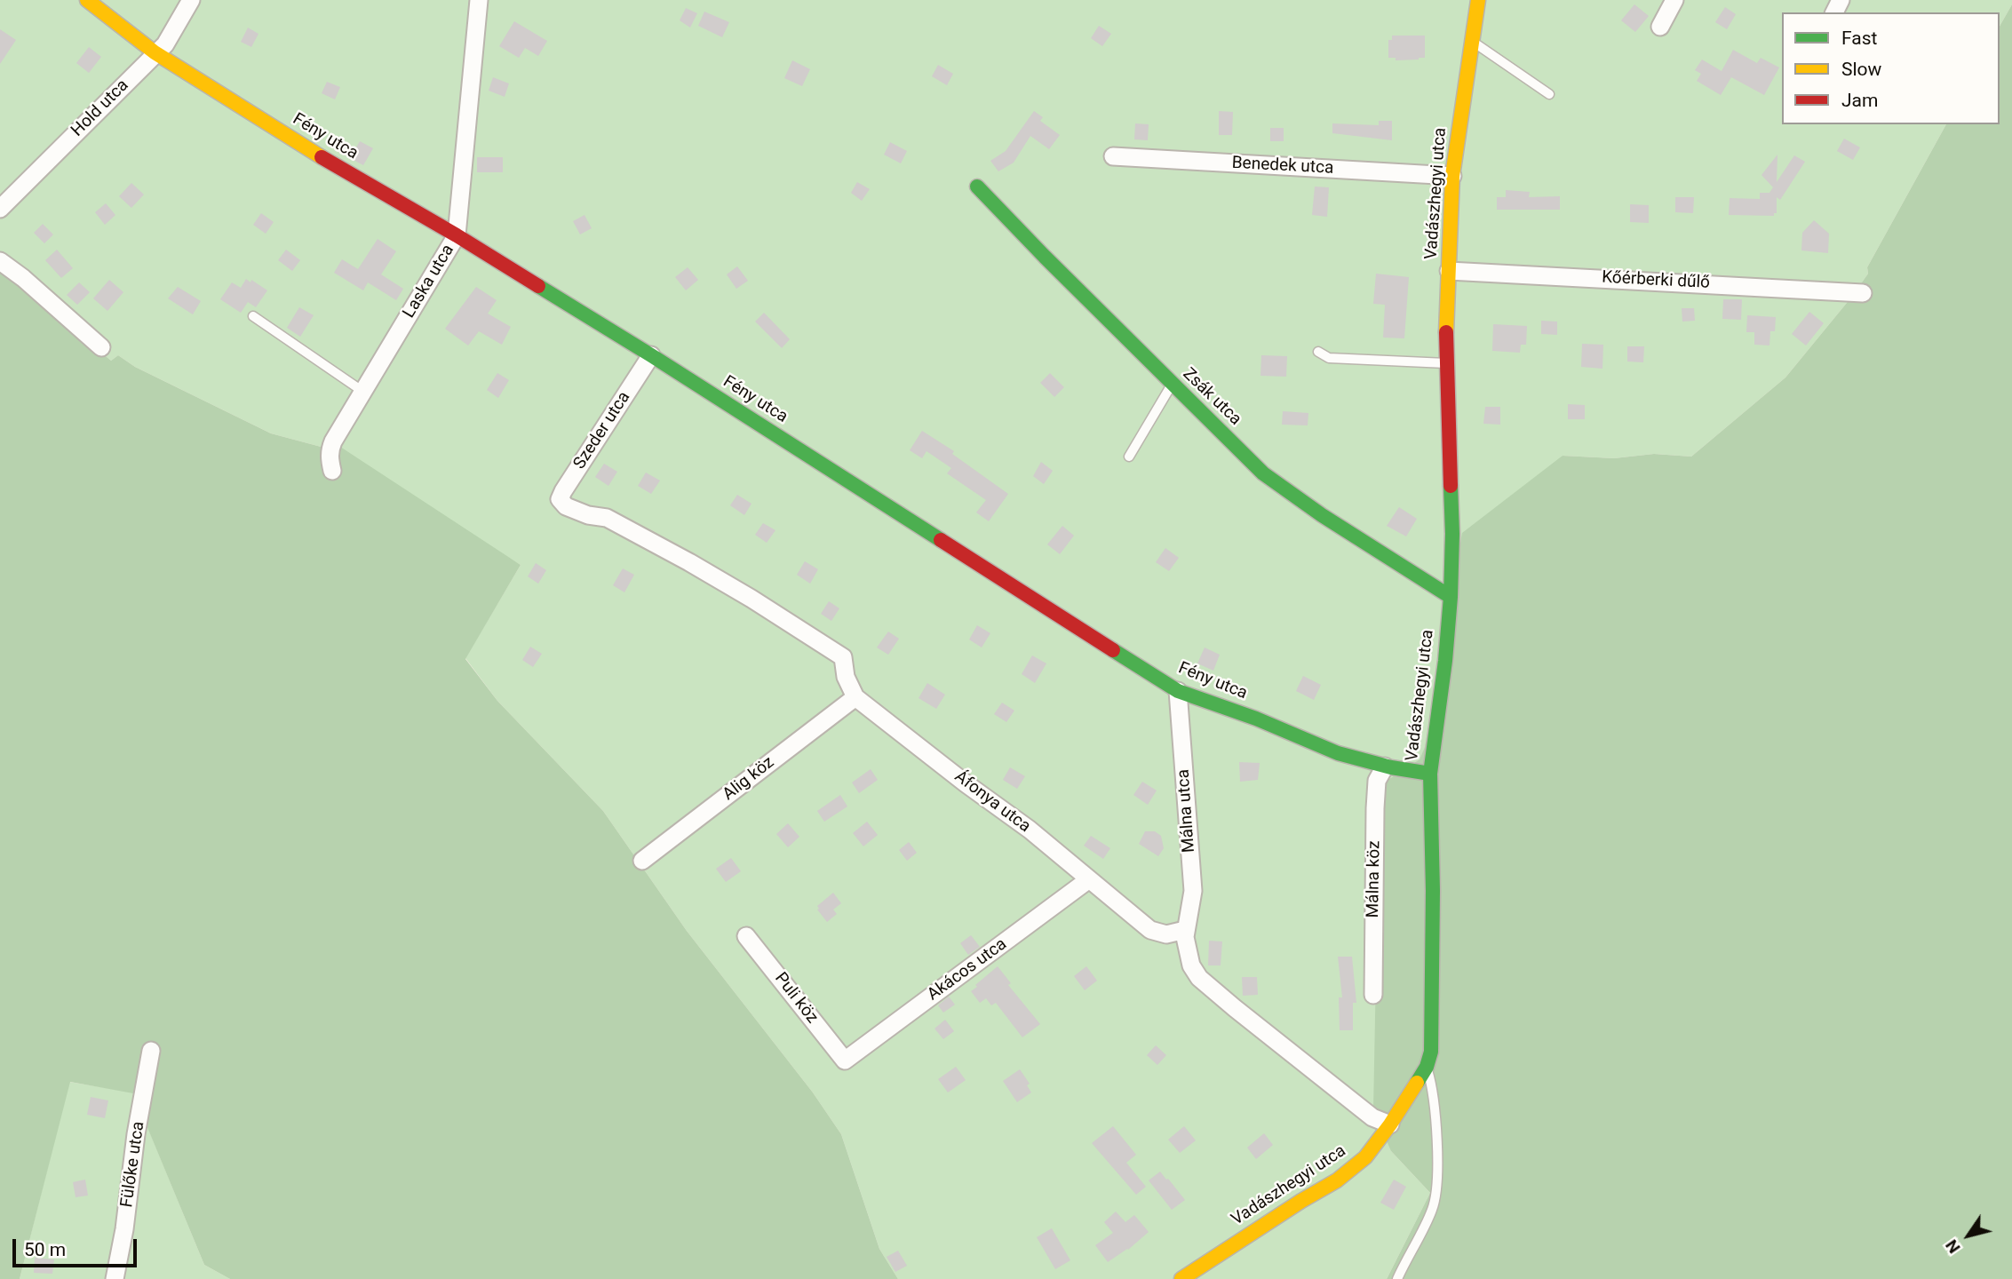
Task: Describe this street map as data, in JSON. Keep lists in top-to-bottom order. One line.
{"streets":{"street":["Hold utca","Fény utca","Benedek utca","Vadászhegyi utca","Kőérberki dűlő","Laska utca","Zsák utca","Szeder utca","Alig köz","Áfonya utca","Málna utca","Málna köz","Akácos utca","Puli köz","Fülőke utca"]},"crossings":[["Hold utca","Fény utca"],["Fény utca","Vadászhegyi utca"],["Fény utca","Laska utca"],["Fény utca","Szeder utca"],["Fény utca","Málna utca"],["Fény utca","Málna köz"],["Benedek utca","Vadászhegyi utca"],["Vadászhegyi utca","Kőérberki dűlő"],["Vadászhegyi utca","Zsák utca"],["Szeder utca","Alig köz"],["Szeder utca","Áfonya utca"],["Alig köz","Áfonya utca"],["Áfonya utca","Málna utca"],["Áfonya utca","Akácos utca"],["Akácos utca","Puli köz"]],"legend":["Fast","Slow","Jam"],"scale_bar":"50 m","north":"bottom left"}
